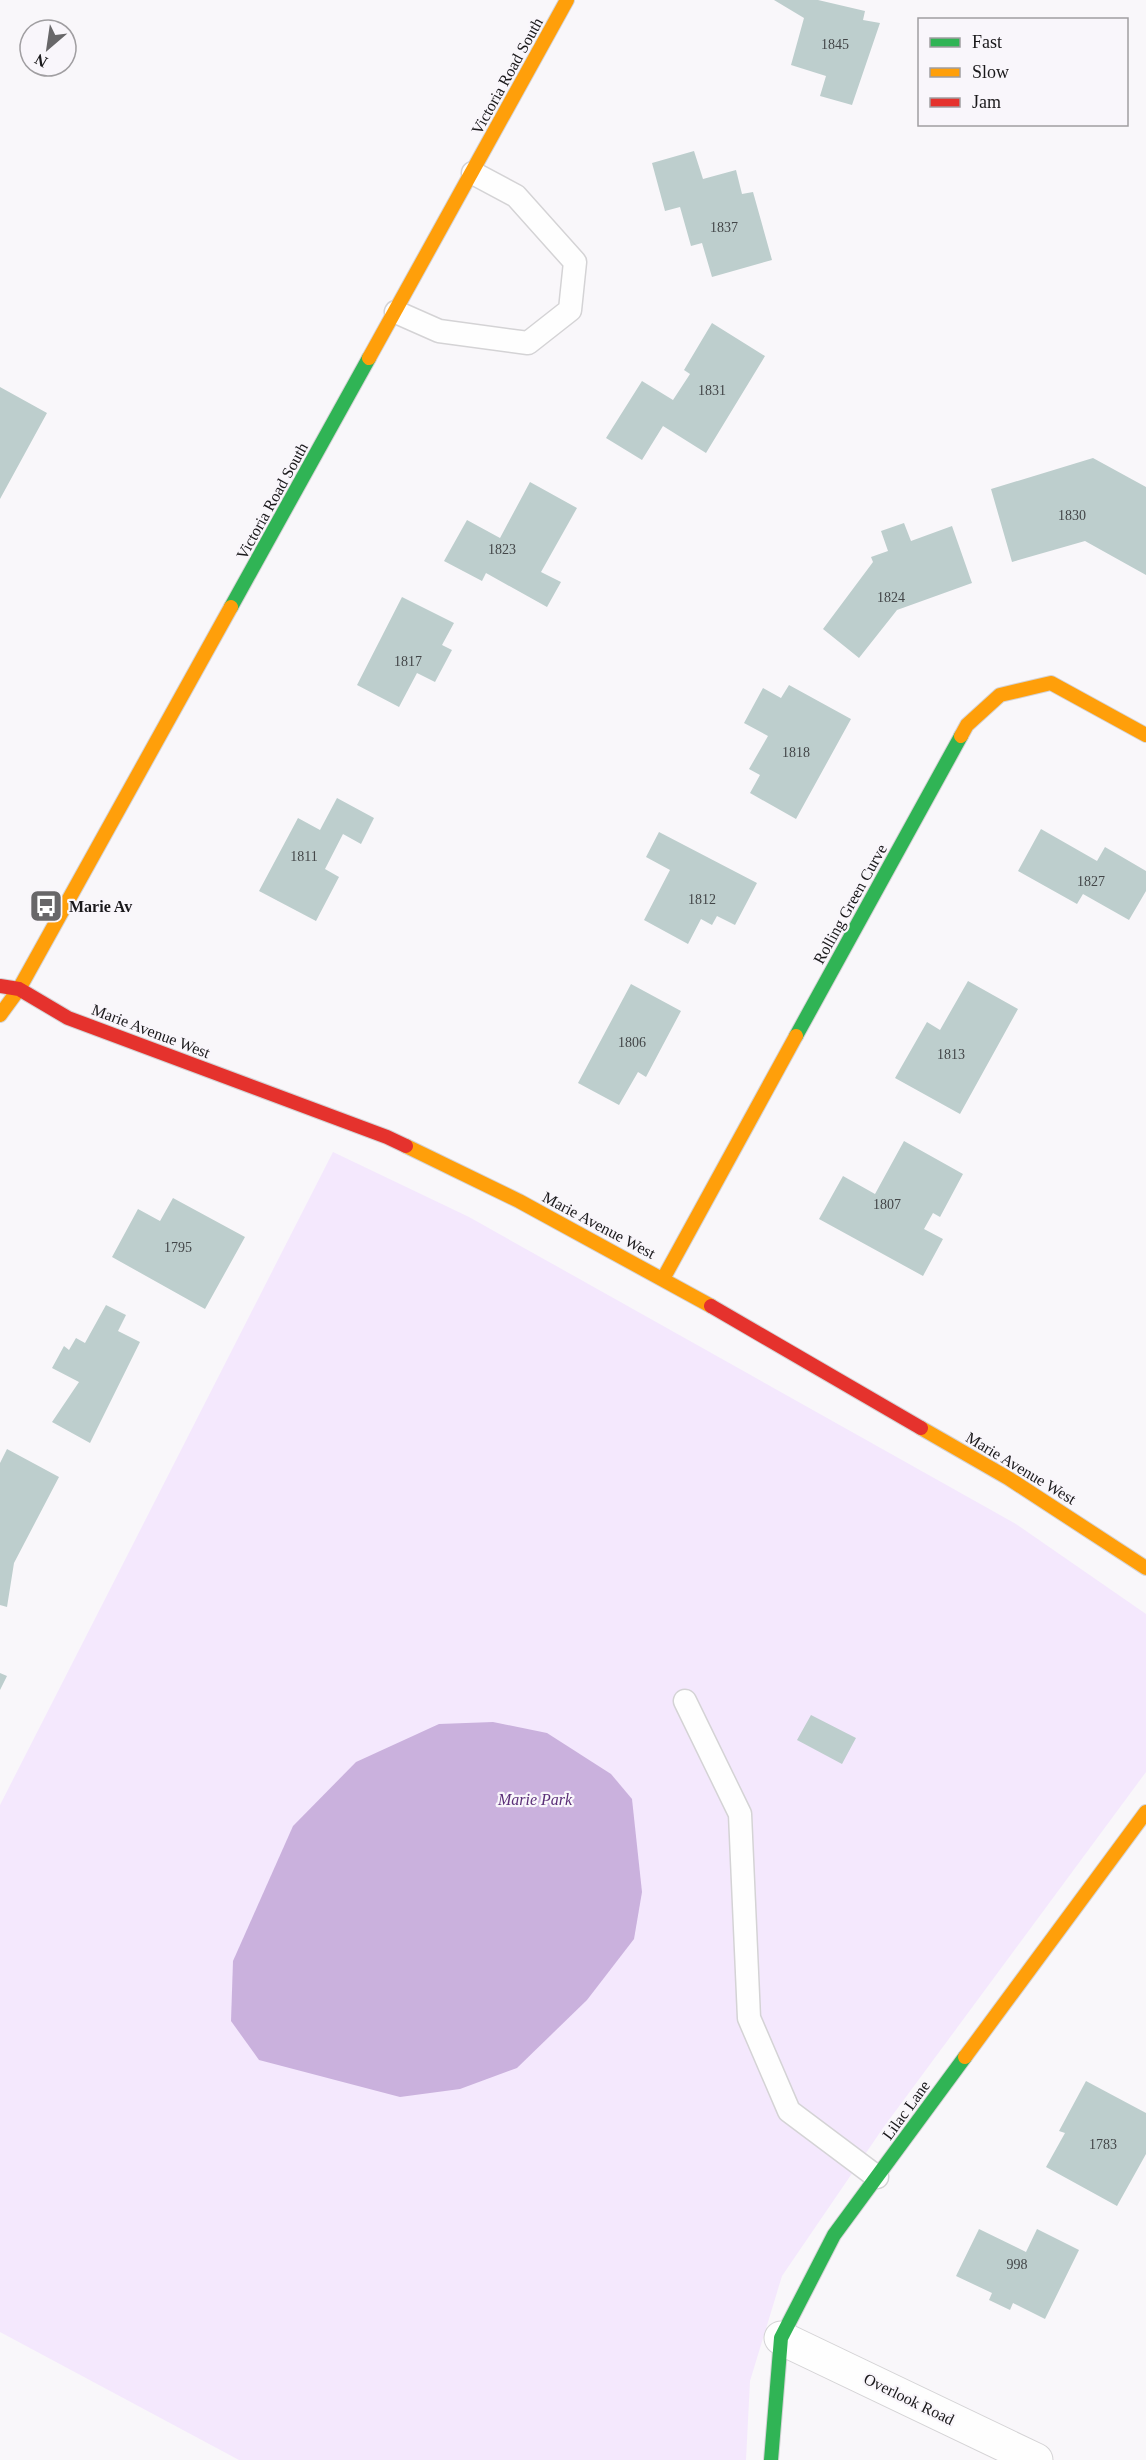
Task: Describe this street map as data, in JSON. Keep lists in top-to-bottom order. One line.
{"streets":{"street":["Victoria Road South","Rolling Green Curve","Marie Avenue West","Lilac Lane","Overlook Road"]},"crossings":[["Victoria Road South","Marie Avenue West"],["Rolling Green Curve","Marie Avenue West"],["Lilac Lane","Overlook Road"]],"parks":["Marie Park"],"places":{"bus stop":["Marie Av"]},"house_numbers":["1845","1837","1831","1830","1823","1824","1817","1818","1811","1827","1812","1806","1813","1807","1795","1783","998"],"legend":["Fast","Slow","Jam"],"north":"bottom left"}
